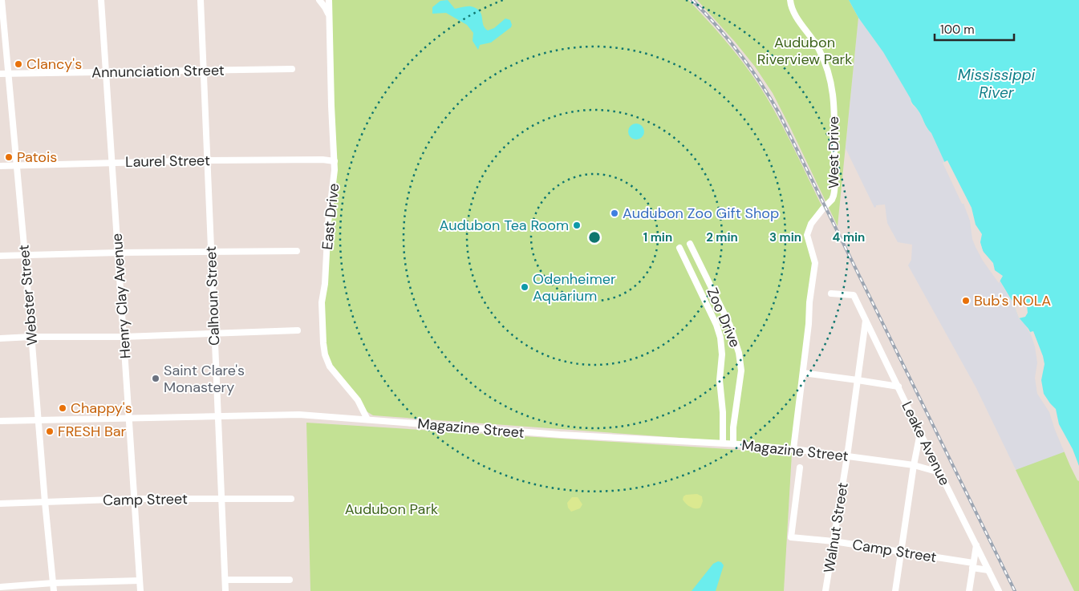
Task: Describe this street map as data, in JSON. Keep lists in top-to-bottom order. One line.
{"streets":{"street":["Annunciation Street","West Drive","Laurel Street","East Drive","Webster Street","Henry Clay Avenue","Calhoun Street","Zoo Drive","Magazine Street","Leake Avenue","Camp Street","Walnut Street"]},"crossings":[["Annunciation Street","Webster Street"],["Annunciation Street","Henry Clay Avenue"],["Annunciation Street","Calhoun Street"],["West Drive","Magazine Street"],["Laurel Street","East Drive"],["Laurel Street","Webster Street"],["Laurel Street","Henry Clay Avenue"],["Laurel Street","Calhoun Street"],["East Drive","Magazine Street"],["Webster Street","Magazine Street"],["Webster Street","Camp Street"],["Henry Clay Avenue","Magazine Street"],["Henry Clay Avenue","Camp Street"],["Calhoun Street","Magazine Street"],["Calhoun Street","Camp Street"],["Zoo Drive","Magazine Street"],["Magazine Street","Leake Avenue"],["Magazine Street","Walnut Street"],["Leake Avenue","Camp Street"],["Leake Avenue","Walnut Street"],["Camp Street","Walnut Street"]],"water":["Mississippi River"],"parks":["Audubon Riverview Park","Audubon Park"],"places":["Clancy's","Patois","Audubon Zoo Gift Shop","Audubon Tea Room","Odenheimer Aquarium","Bub's NOLA","Saint Clare's Monastery","Chappy's","FRESH Bar"],"scale_bar":"100 m","rings":["1 min","2 min","3 min","4 min"]}
